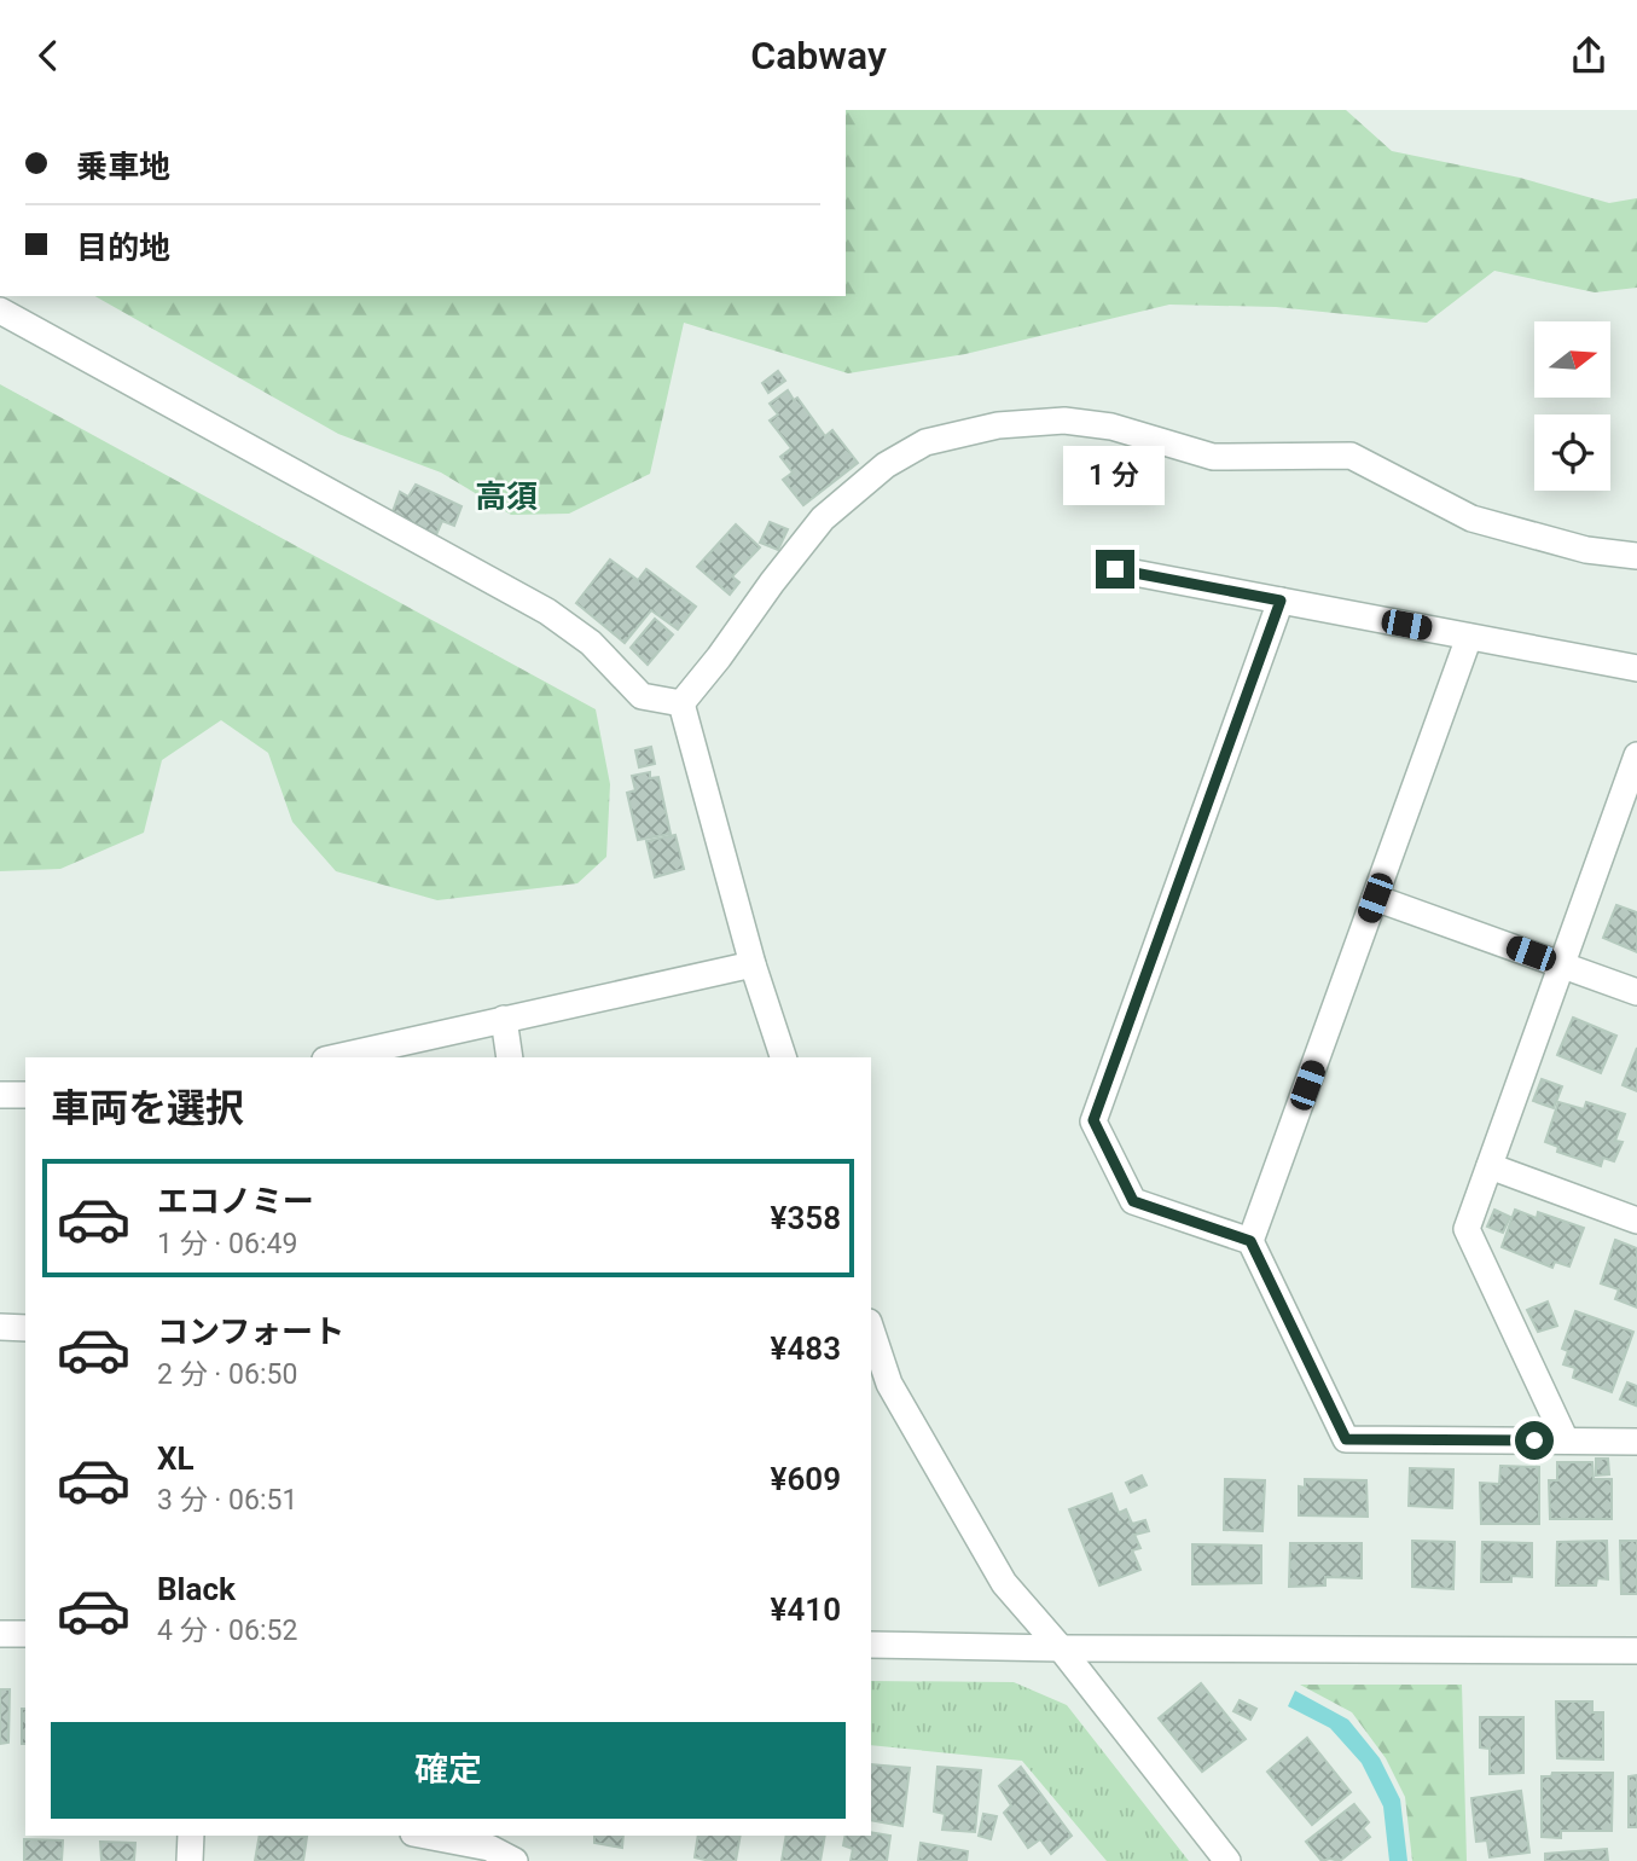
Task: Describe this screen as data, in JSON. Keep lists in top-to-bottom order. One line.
{"districts":["高須"],"north":"right","page":{"header":"Cabway","banner":["乗車地","目的地"],"bubble":"1 分","heading":"車両を選択","list":[{"name":"エコノミー","note":"1 分 · 06:49","value":"¥358"},{"name":"コンフォート","note":"2 分 · 06:50","value":"¥483"},{"name":"XL","note":"3 分 · 06:51","value":"¥609"},{"name":"Black","note":"4 分 · 06:52","value":"¥410"}],"buttons":"確定"}}
